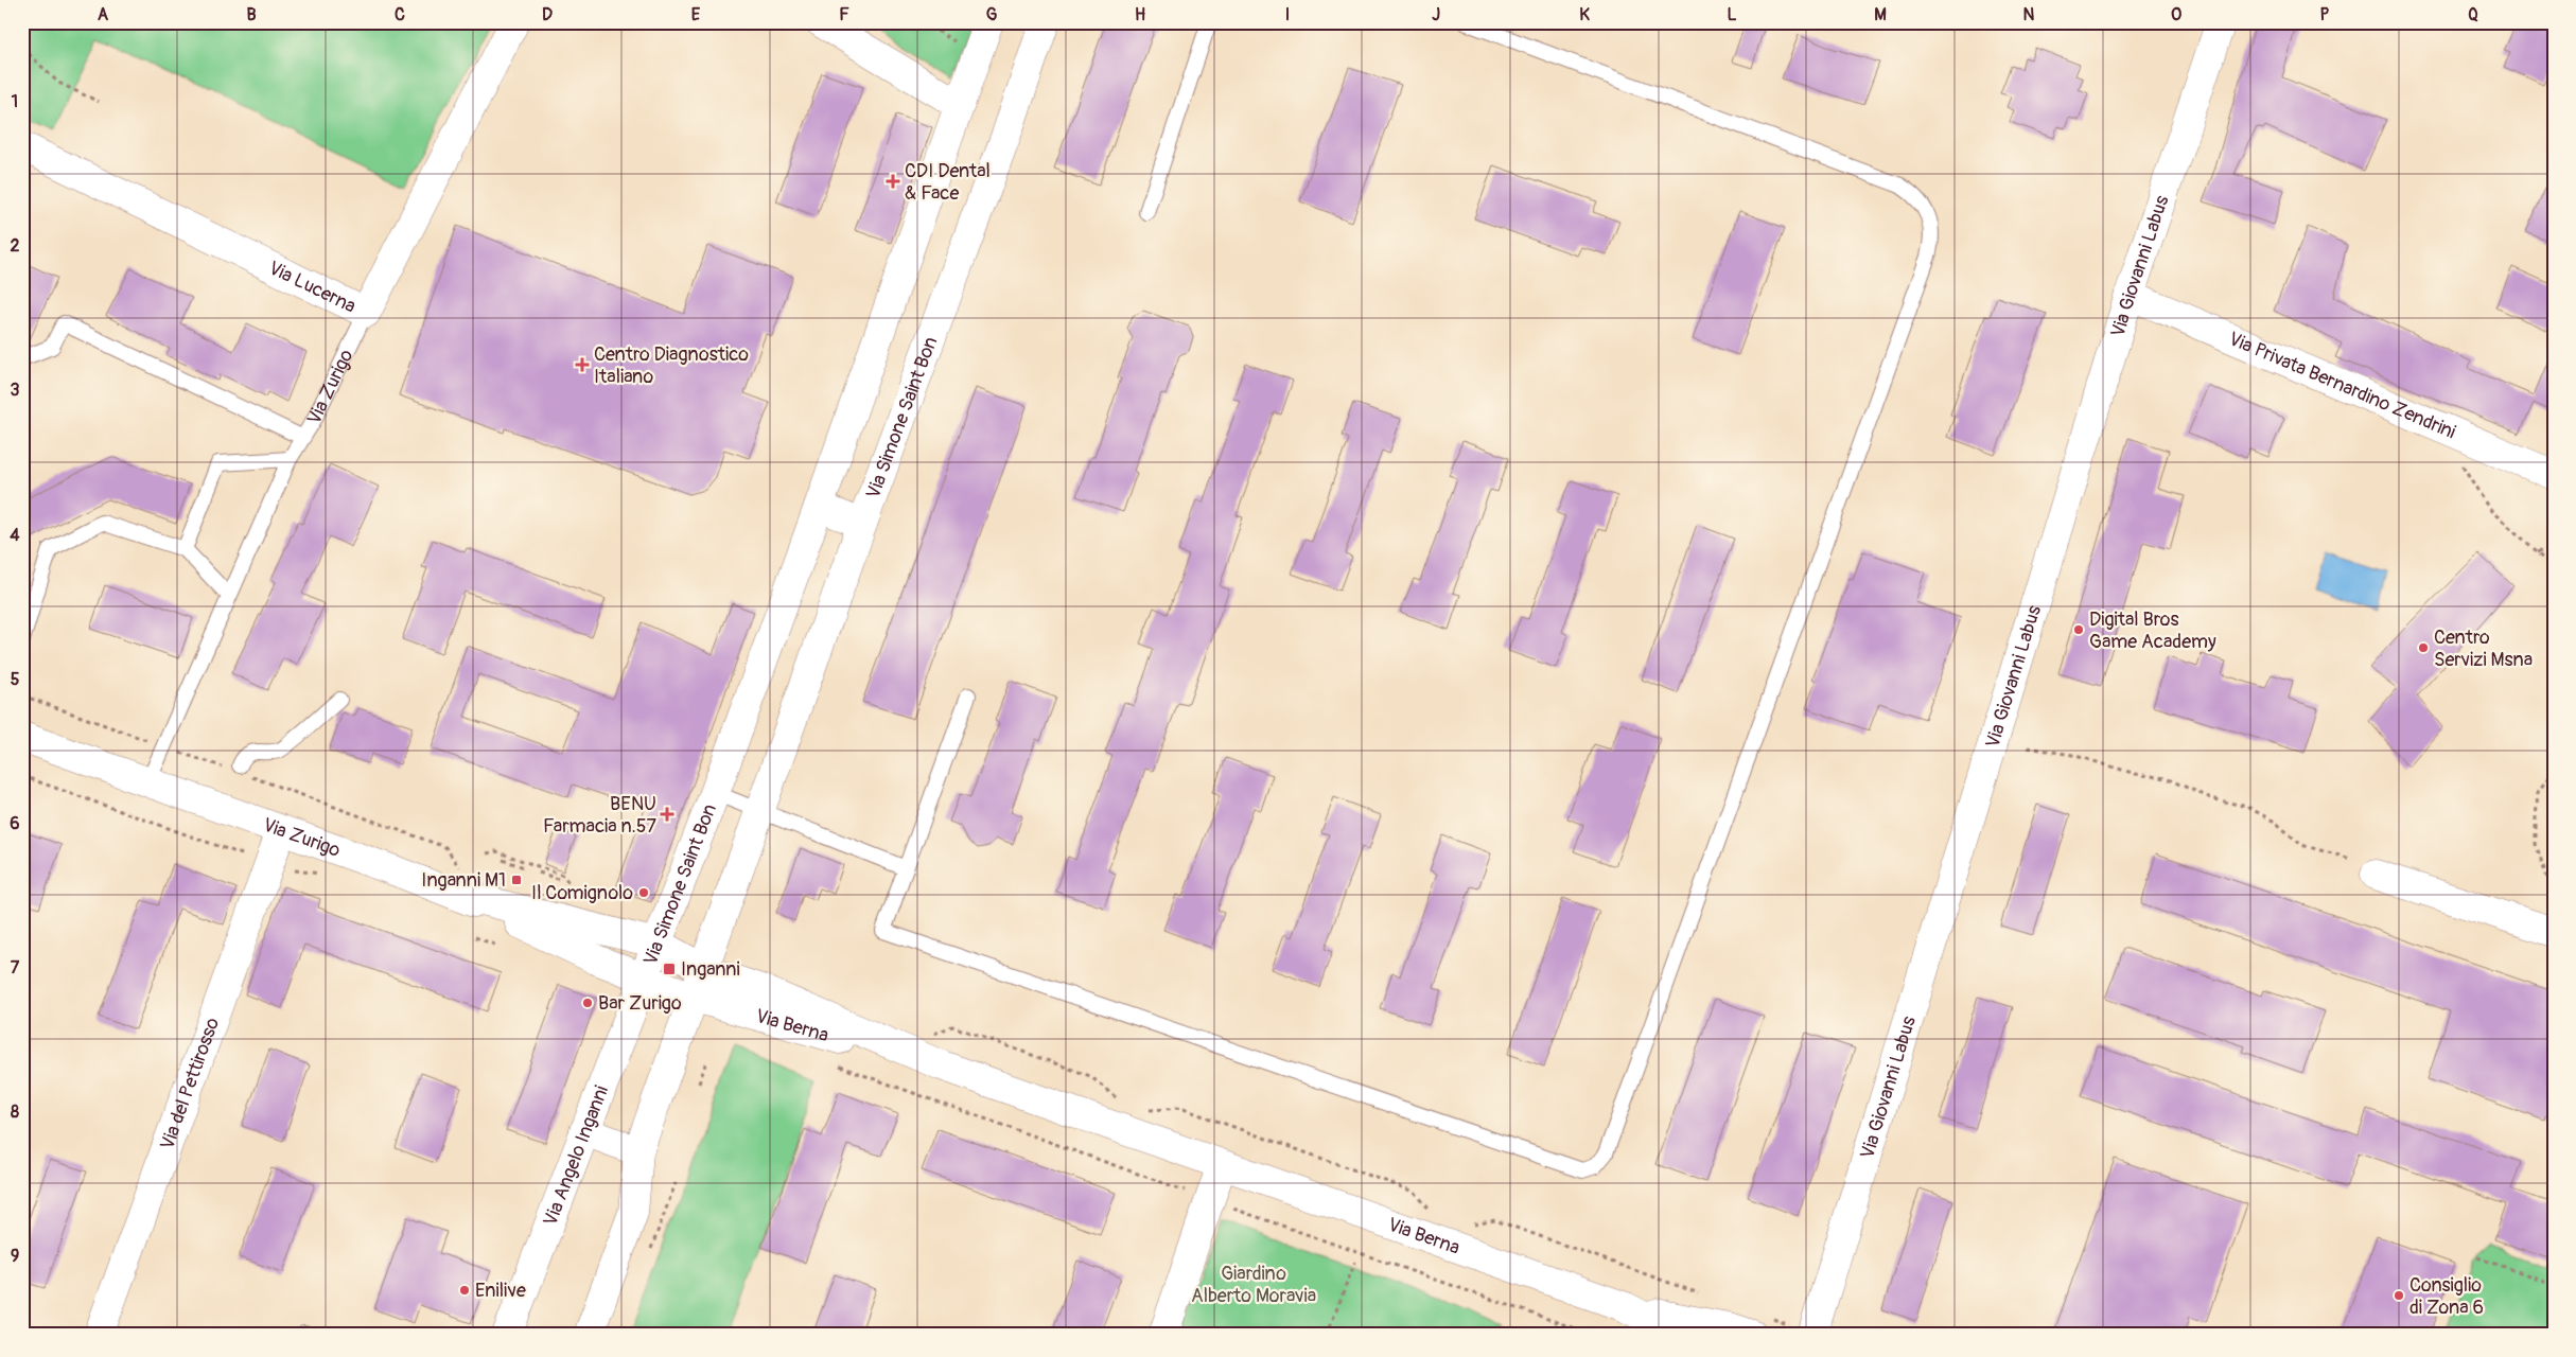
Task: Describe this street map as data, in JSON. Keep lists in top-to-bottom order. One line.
{"streets":{"street":["Via Giovanni Labus","Via Lucerna","Via Privata Bernardino Zendrini","Via Zurigo","Via Simone Saint Bon","Via Berna","Via del Pettirosso","Via Angelo Inganni"]},"crossings":[["Via Giovanni Labus","Via Privata Bernardino Zendrini"],["Via Lucerna","Via Zurigo"],["Via Zurigo","Via Simone Saint Bon"],["Via Zurigo","Via Berna"],["Via Zurigo","Via del Pettirosso"],["Via Zurigo","Via Angelo Inganni"],["Via Simone Saint Bon","Via Berna"],["Via Simone Saint Bon","Via Angelo Inganni"],["Via Berna","Via Angelo Inganni"]],"parks":["Giardino Alberto Moravia"],"places":{"health":["CDI Dental & Face","Centro Diagnostico Italiano","BENU Farmacia n.57"],"other":["Digital Bros Game Academy","Centro Servizi Msna","Il Comignolo","Bar Zurigo","Enilive","Consiglio di Zona 6"],"transit":["Inganni M1","Inganni"]},"grid":{"columns":["A","B","C","D","E","F","G","H","I","J","K","L","M","N","O","P","Q"],"rows":["1","2","3","4","5","6","7","8","9"]}}
